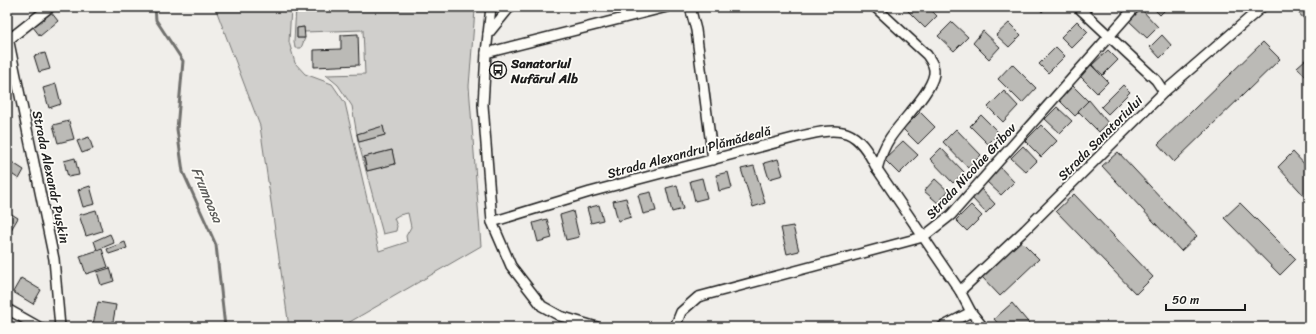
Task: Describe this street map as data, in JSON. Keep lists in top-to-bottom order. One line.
{"streets":{"street":["Strada Sanatoriului","Strada Alexandru Plămădeală","Strada Nicolae Gribov","Strada Alexandr Pușkin"]},"crossings":[["Strada Sanatoriului","Strada Alexandru Plămădeală"],["Strada Alexandru Plămădeală","Strada Nicolae Gribov"]],"water":["Frumoasa"],"places":{"bus stop":["Sanatoriul Nufărul Alb"]},"scale_bar":"50 m"}
